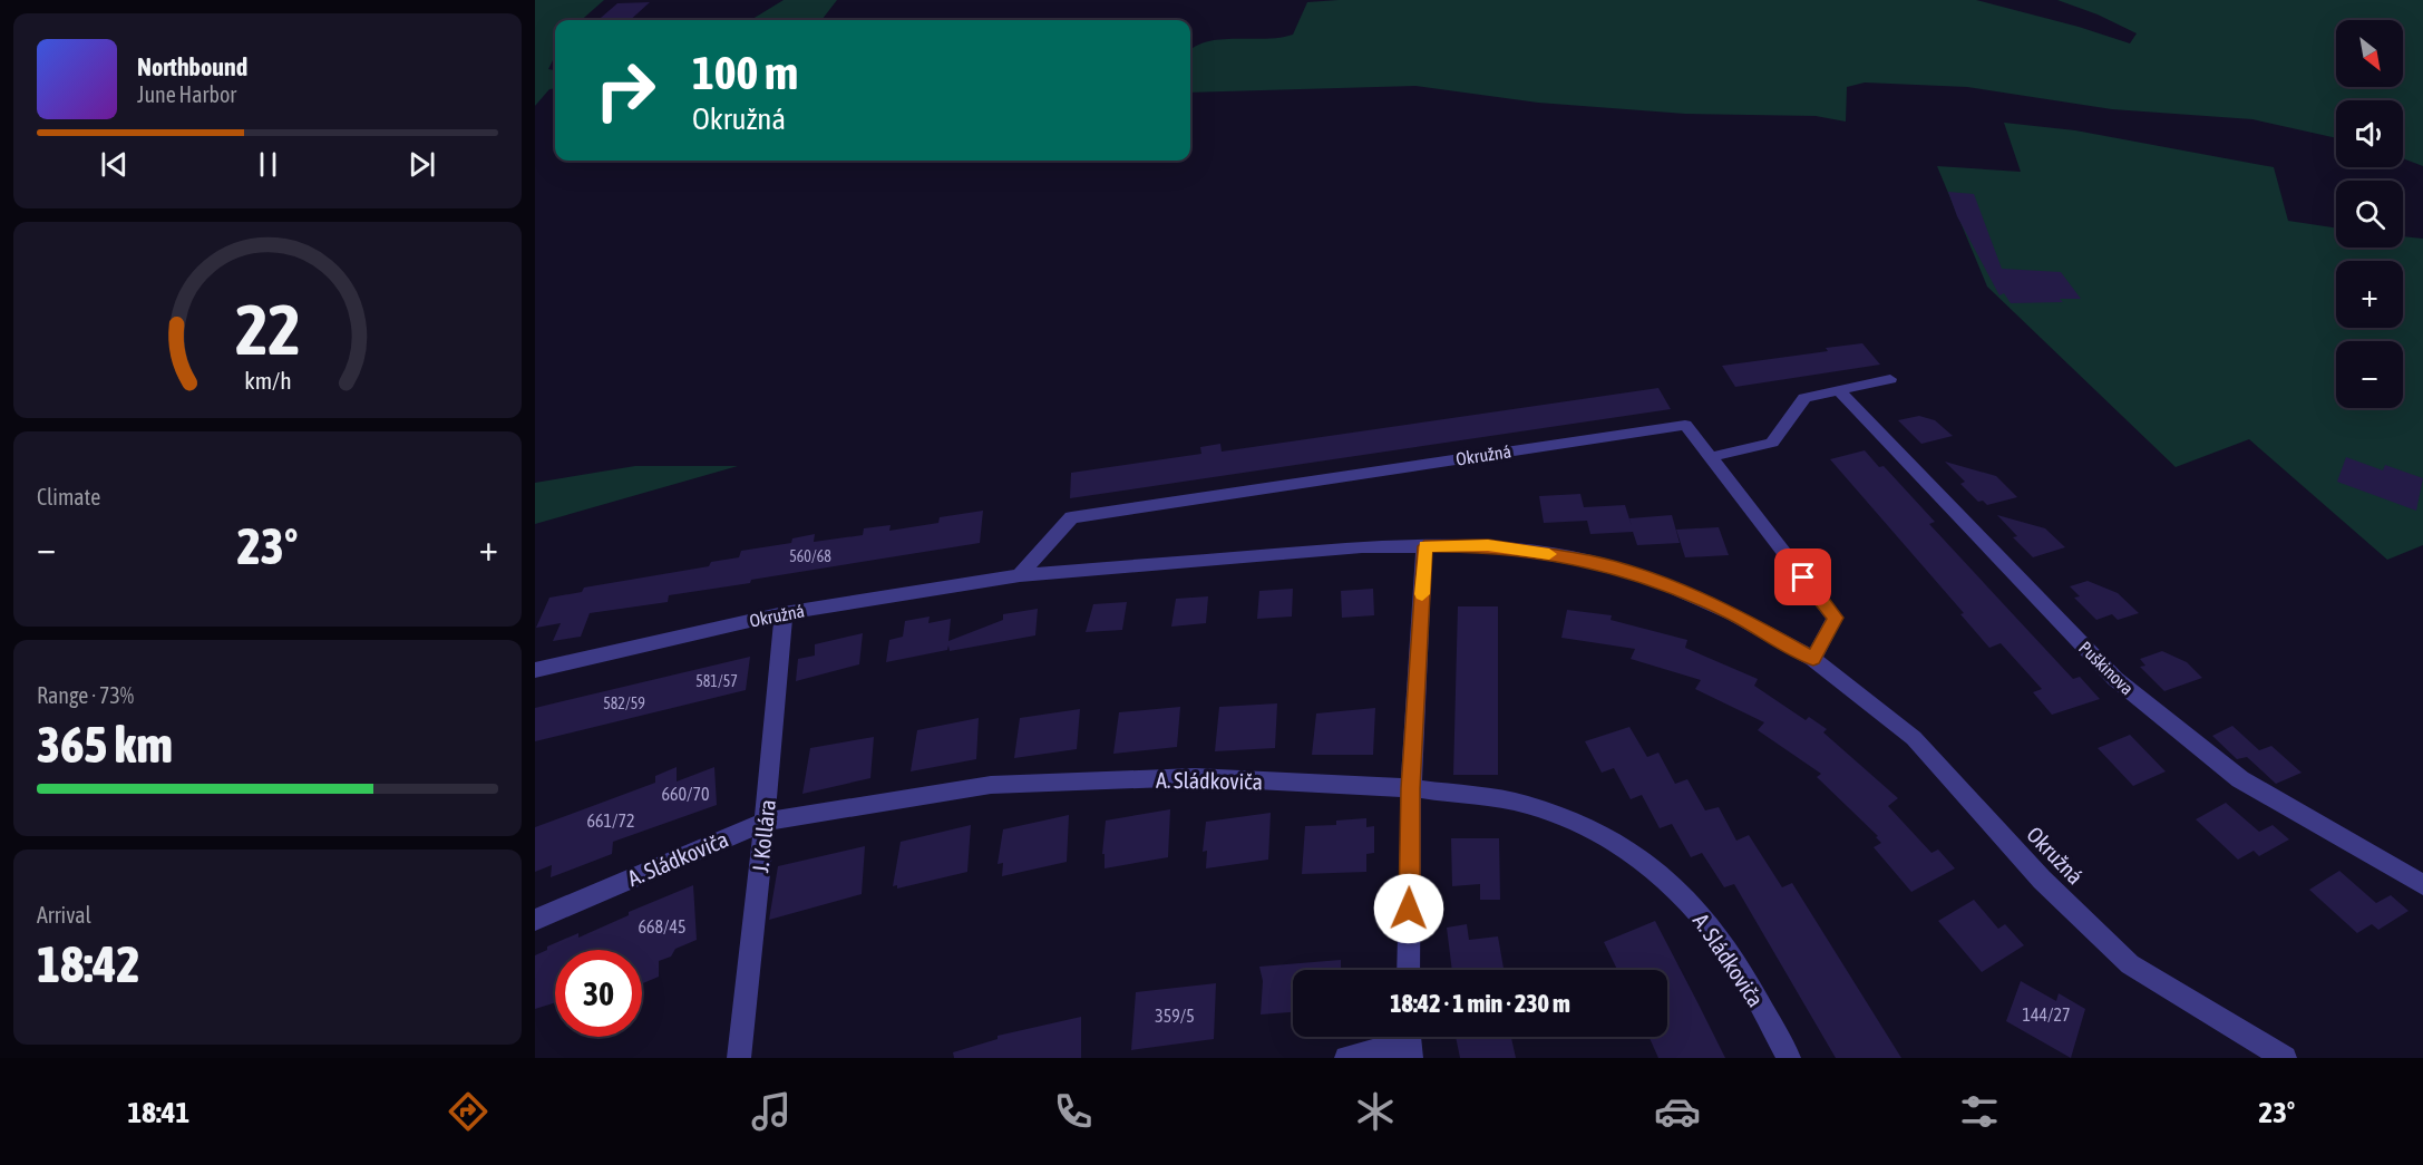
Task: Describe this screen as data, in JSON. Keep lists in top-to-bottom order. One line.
{"streets":{"street":["Okružná","Puškinova","A. Sládkoviča","J. Kollára"]},"crossings":[["Okružná","J. Kollára"],["A. Sládkoviča","J. Kollára"]],"house_numbers":["560/68","581/57","582/59","660/70","661/72","668/45","144/27","359/5"],"north":"bottom right","page":{"map_buttons":["+","−"],"turn":["100 m","Okružná"],"song":["Northbound","June Harbor"],"tile":["Climate",["Range · 73%","365 km"],["Arrival","18:42"]],"heat":["−","23°","+"],"limit":"30","trip":"18:42 · 1 min · 230 m","tabs":["18:41","23°"],"gauge":["22","km/h"]}}
